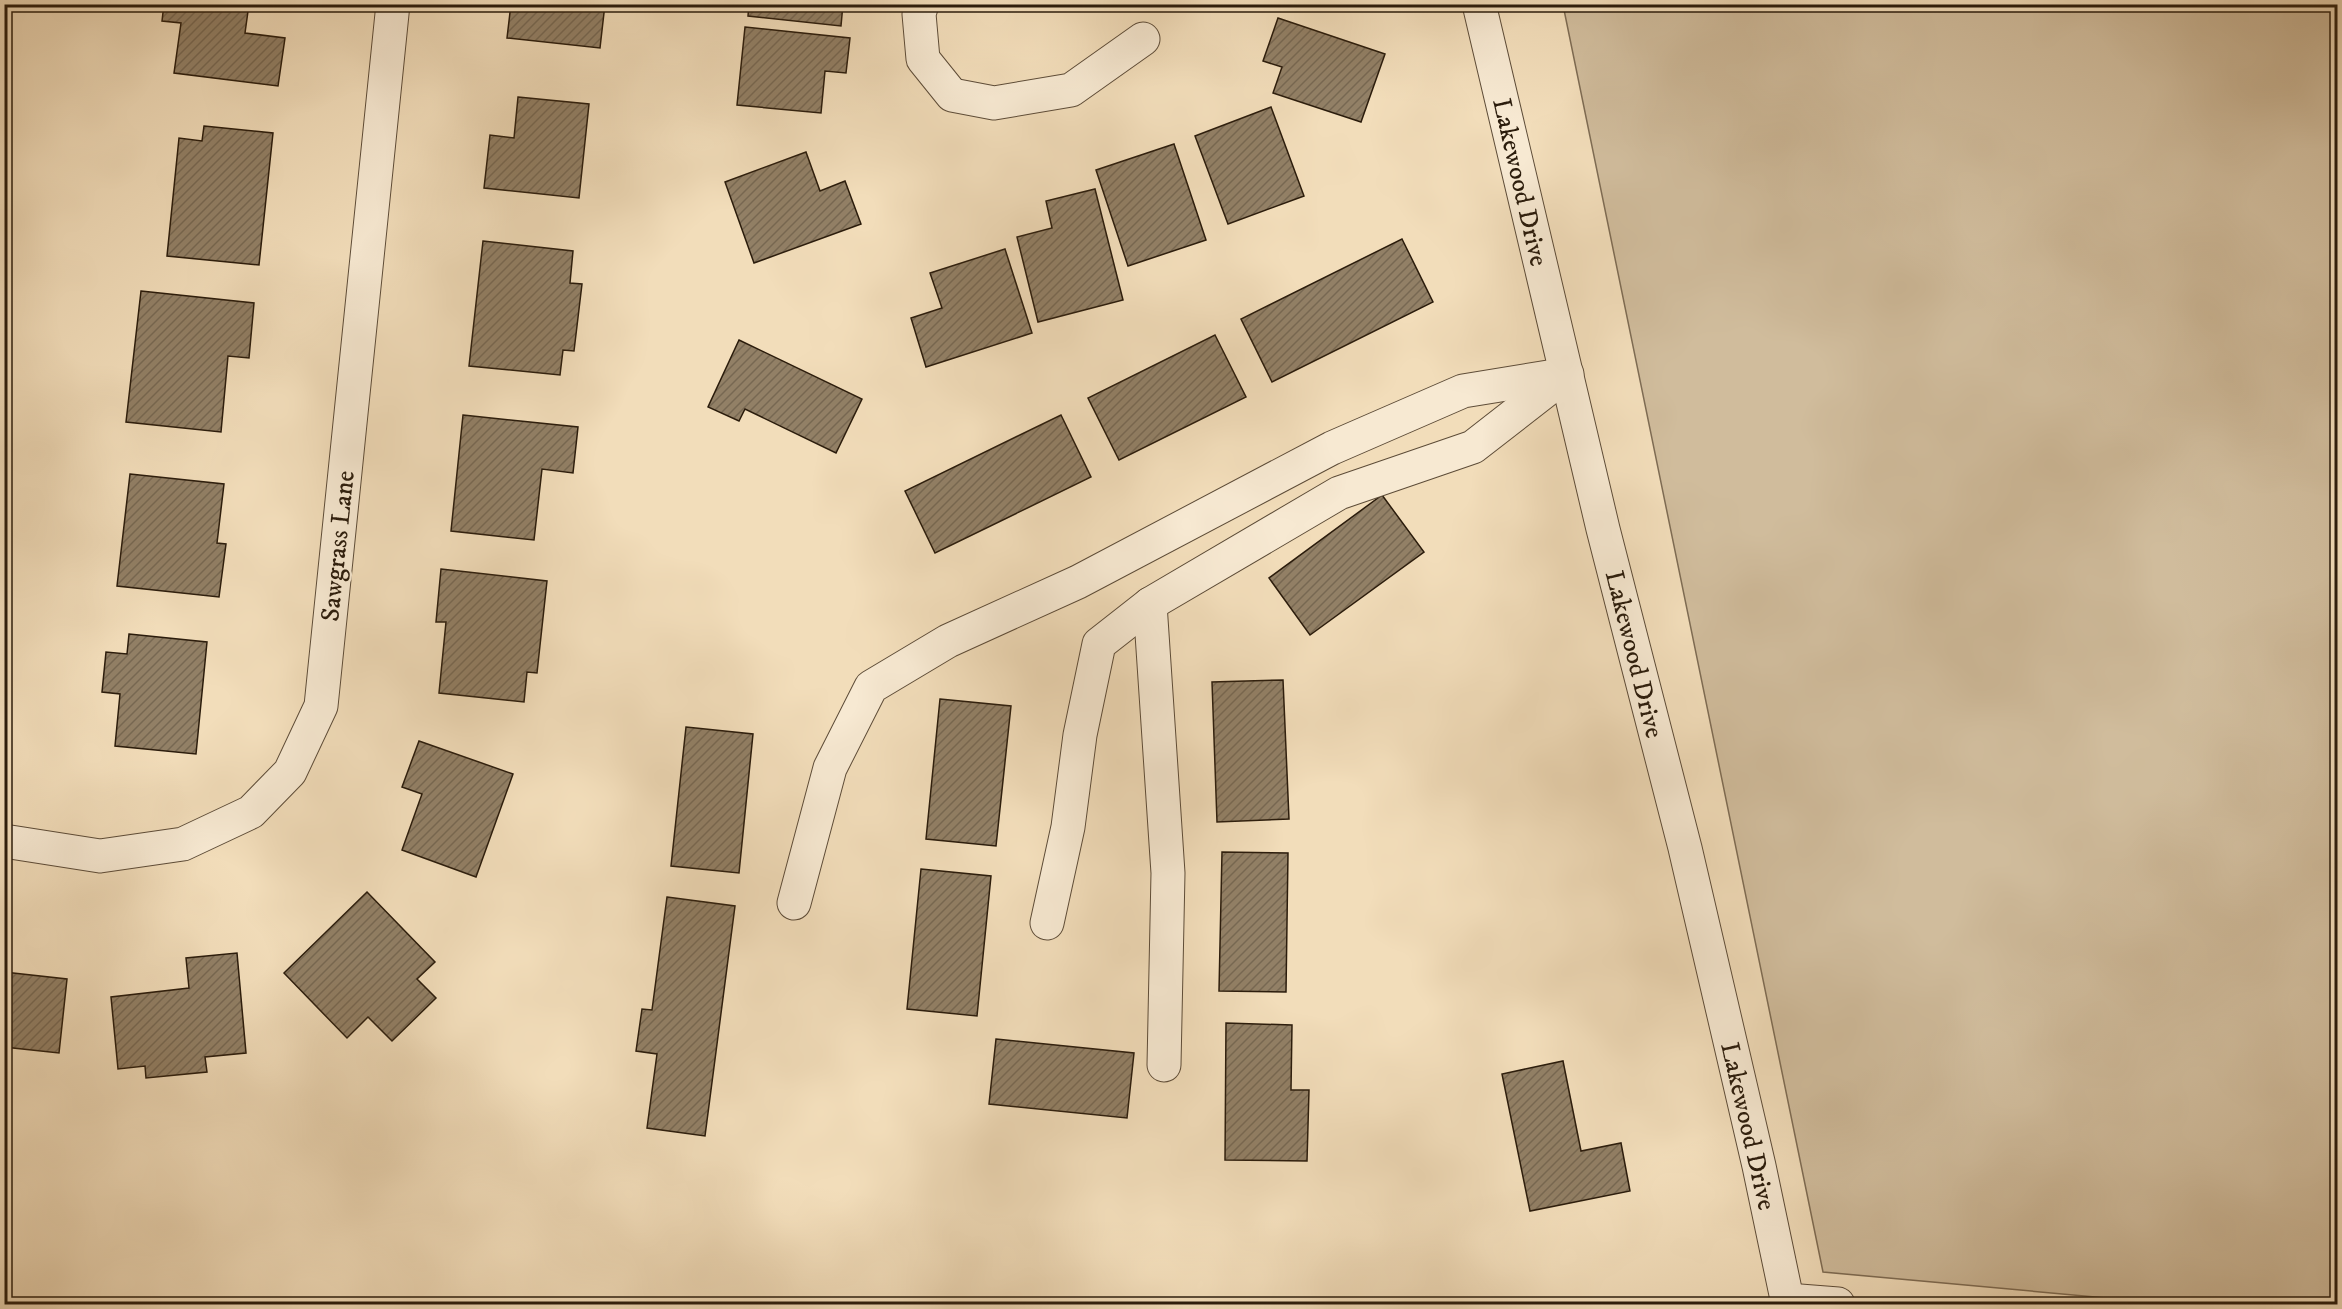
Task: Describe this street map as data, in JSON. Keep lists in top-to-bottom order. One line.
{"streets":{"street":["Lakewood Drive","Sawgrass Lane"]}}
